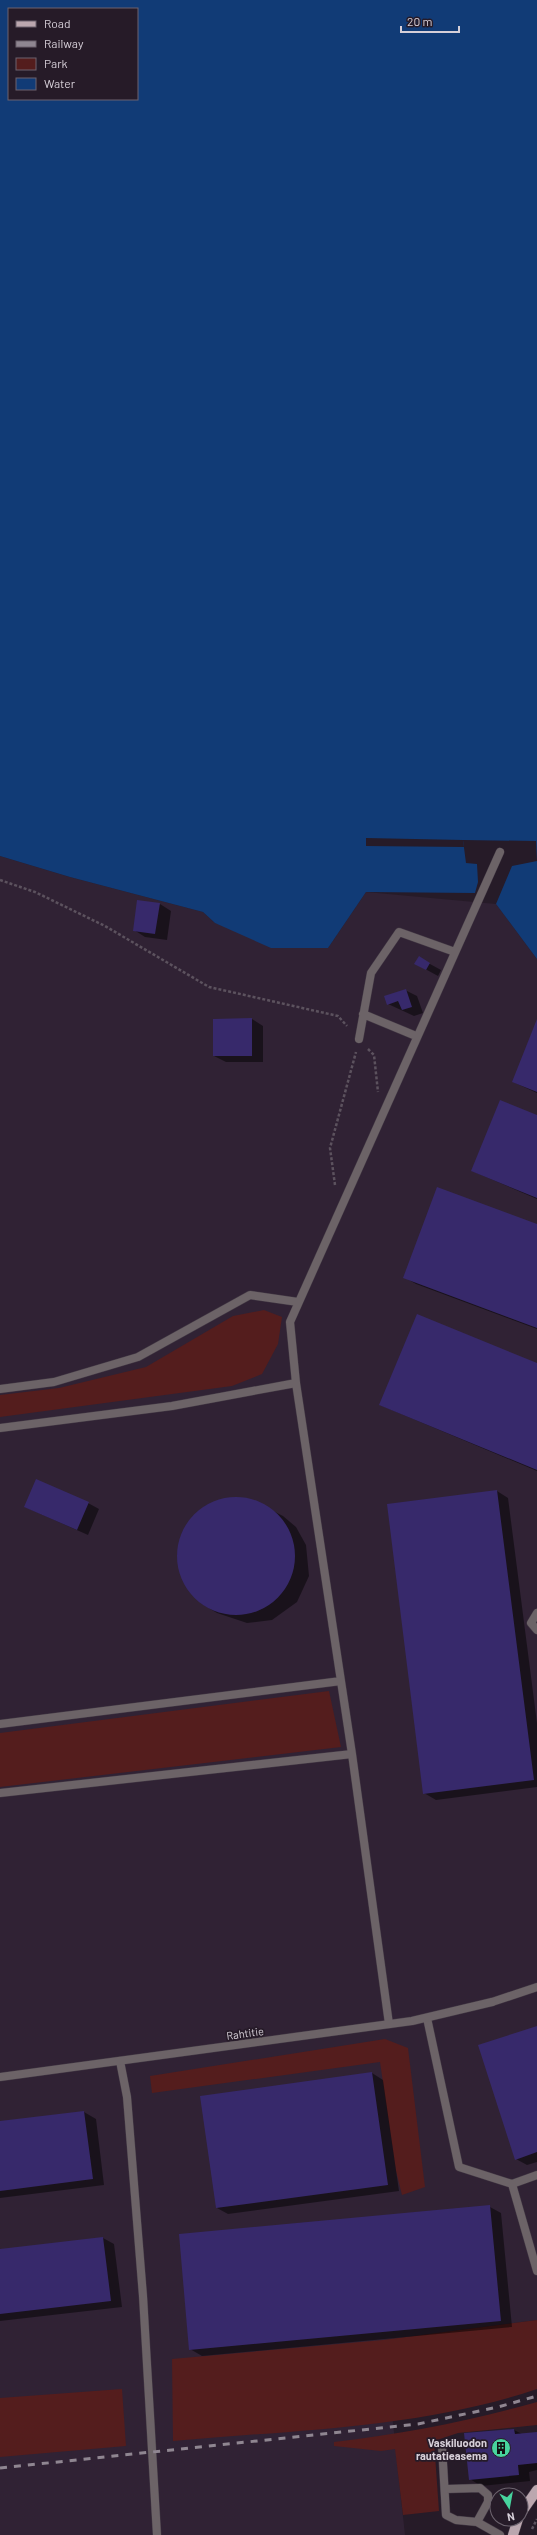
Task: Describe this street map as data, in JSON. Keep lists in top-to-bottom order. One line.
{"streets":{"street":["Rahtitie"]},"places":{"building":["Vaskiluodon rautatieasema"]},"legend":["Road","Railway","Park","Water"],"scale_bar":"20 m","north":"bottom"}
